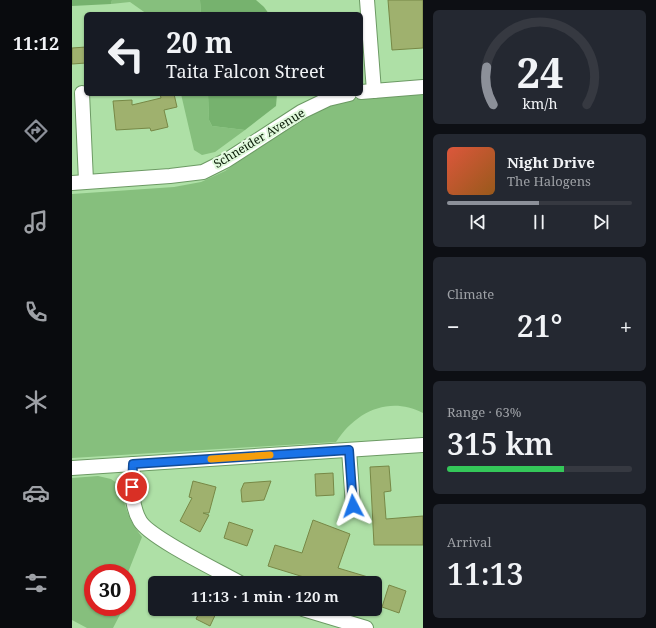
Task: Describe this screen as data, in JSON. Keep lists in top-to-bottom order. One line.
{"streets":{"street":["Schneider Avenue"]},"page":{"tabs":"11:12","turn":["20 m","Taita Falcon Street"],"song":["Night Drive","The Halogens"],"tile":["Climate",["Range · 63%","315 km"],["Arrival","11:13"]],"heat":["−","21°","+"],"limit":"30","trip":"11:13 · 1 min · 120 m","gauge":["24","km/h"]}}
